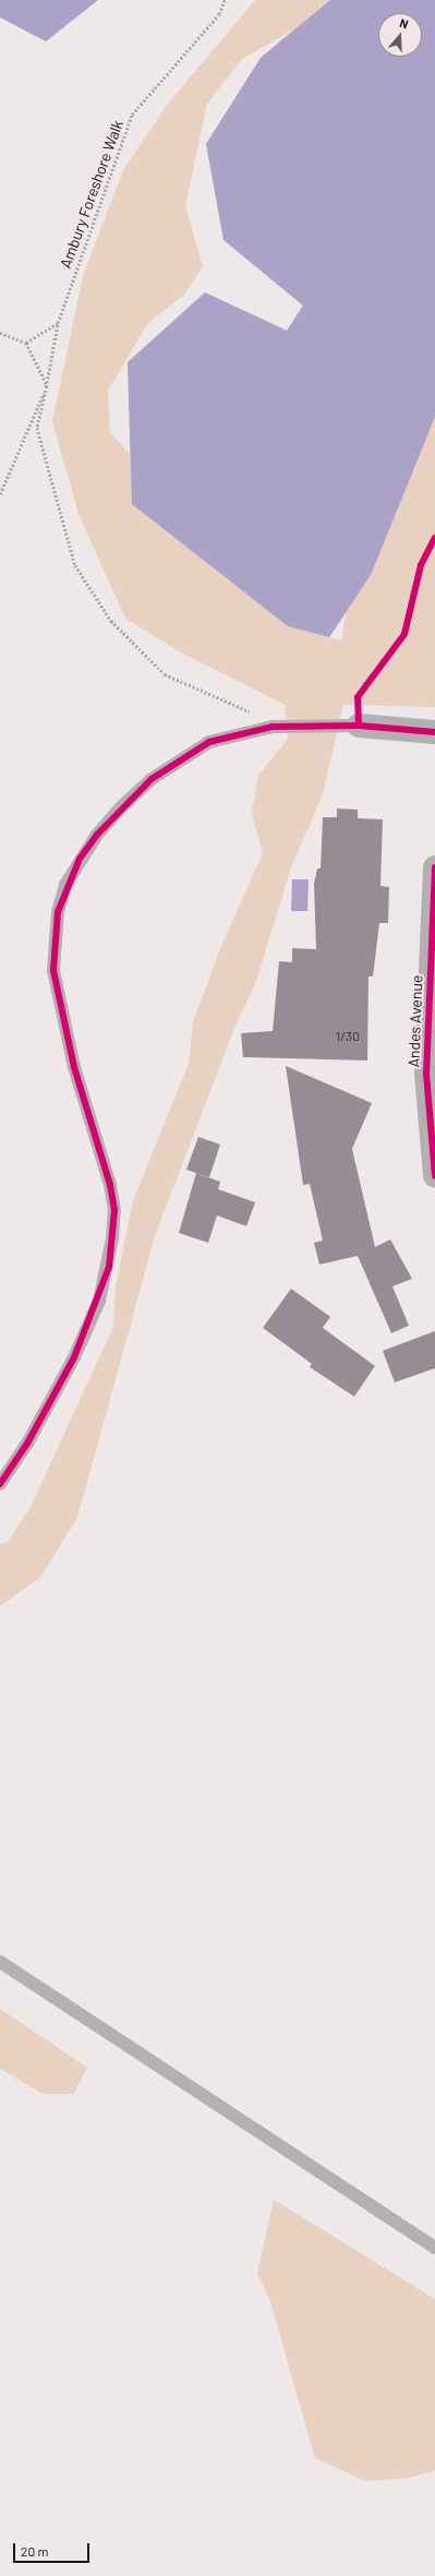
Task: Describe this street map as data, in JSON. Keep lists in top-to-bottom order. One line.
{"streets":{"street":["Andes Avenue"],"path":["Ambury Foreshore Walk"]},"house_numbers":["1/30"],"scale_bar":"20 m","north":"top"}
